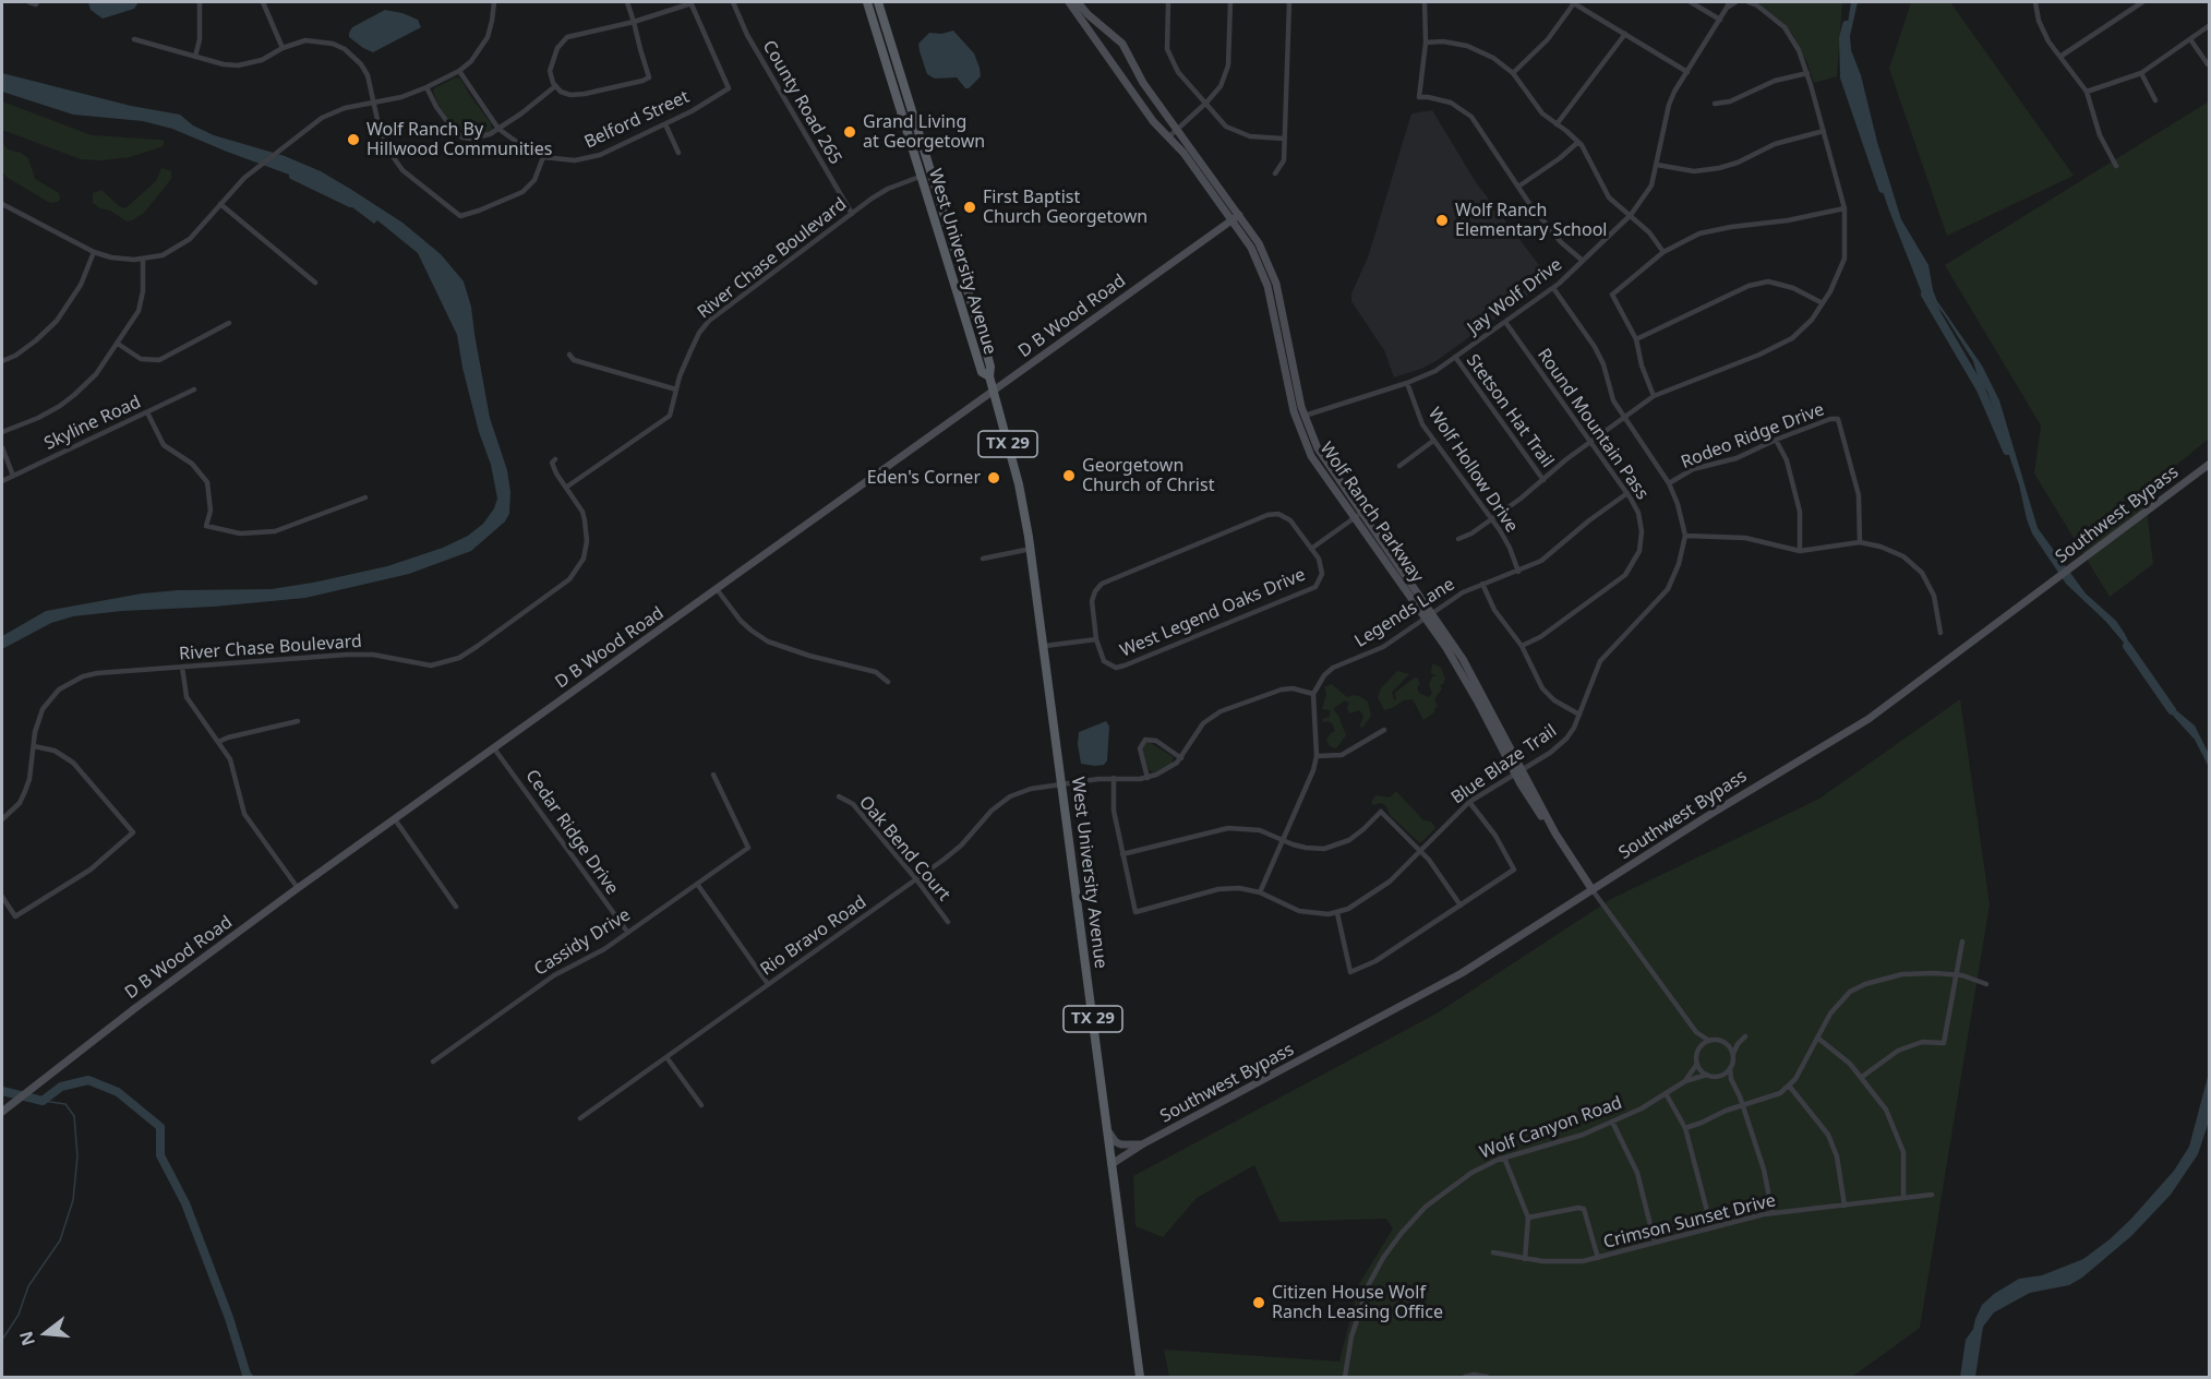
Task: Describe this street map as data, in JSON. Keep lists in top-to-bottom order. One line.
{"streets":{"main road":["West University Avenue","TX 29"],"street":["County Road 265","Belford Street","River Chase Boulevard","Jay Wolf Drive","D B Wood Road","Stetson Hat Trail","Skyline Road","Round Mountain Pass","Rodeo Ridge Drive","Wolf Hollow Drive","Wolf Ranch Parkway","Southwest Bypass","West Legend Oaks Drive","Legends Lane","Blue Blaze Trail","Cedar Ridge Drive","Oak Bend Court","Rio Bravo Road","Cassidy Drive","Wolf Canyon Road","Crimson Sunset Drive"]},"crossings":[["County Road 265","River Chase Boulevard"],["River Chase Boulevard","West University Avenue"],["West University Avenue","D B Wood Road"],["West University Avenue","Southwest Bypass"],["West University Avenue","Rio Bravo Road"],["Jay Wolf Drive","Stetson Hat Trail"],["Jay Wolf Drive","Round Mountain Pass"],["Jay Wolf Drive","Wolf Hollow Drive"],["Jay Wolf Drive","Wolf Ranch Parkway"],["Jay Wolf Drive","Blue Blaze Trail"],["D B Wood Road","Wolf Ranch Parkway"],["D B Wood Road","Cedar Ridge Drive"],["Round Mountain Pass","Legends Lane"],["Rodeo Ridge Drive","Blue Blaze Trail"],["Wolf Hollow Drive","Legends Lane"],["Wolf Ranch Parkway","Southwest Bypass"],["Wolf Ranch Parkway","Legends Lane"],["Wolf Ranch Parkway","Blue Blaze Trail"],["Wolf Ranch Parkway","Wolf Canyon Road"],["Cedar Ridge Drive","Cassidy Drive"],["Oak Bend Court","Rio Bravo Road"]],"places":["Grand Living at Georgetown","Wolf Ranch By Hillwood Communities","First Baptist Church Georgetown","Wolf Ranch Elementary School","Georgetown Church of Christ","Eden's Corner","Citizen House Wolf Ranch Leasing Office"],"north":"left"}
